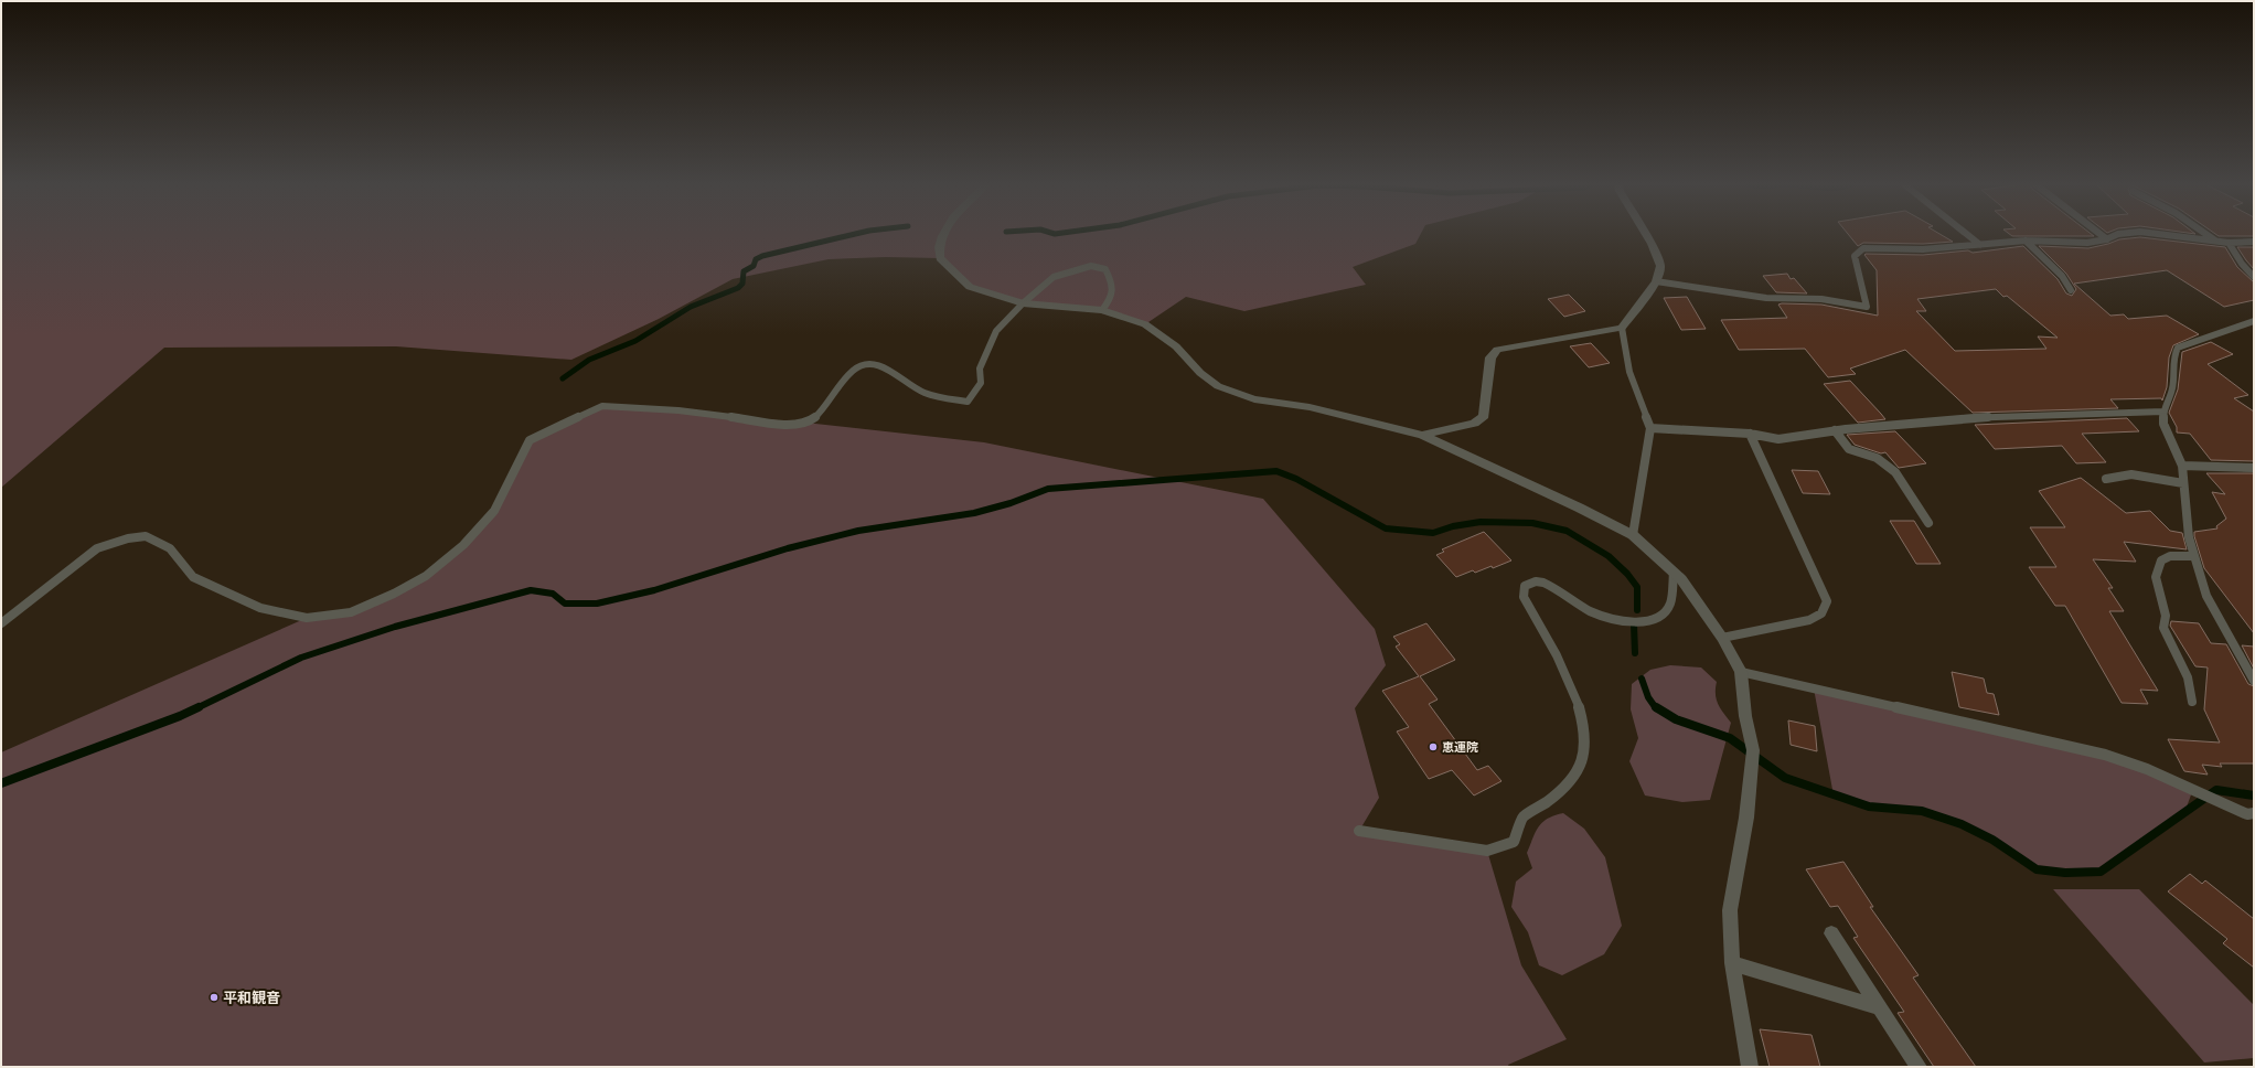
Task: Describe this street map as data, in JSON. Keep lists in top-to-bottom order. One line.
{"places":["恵運院","平和観音"]}
